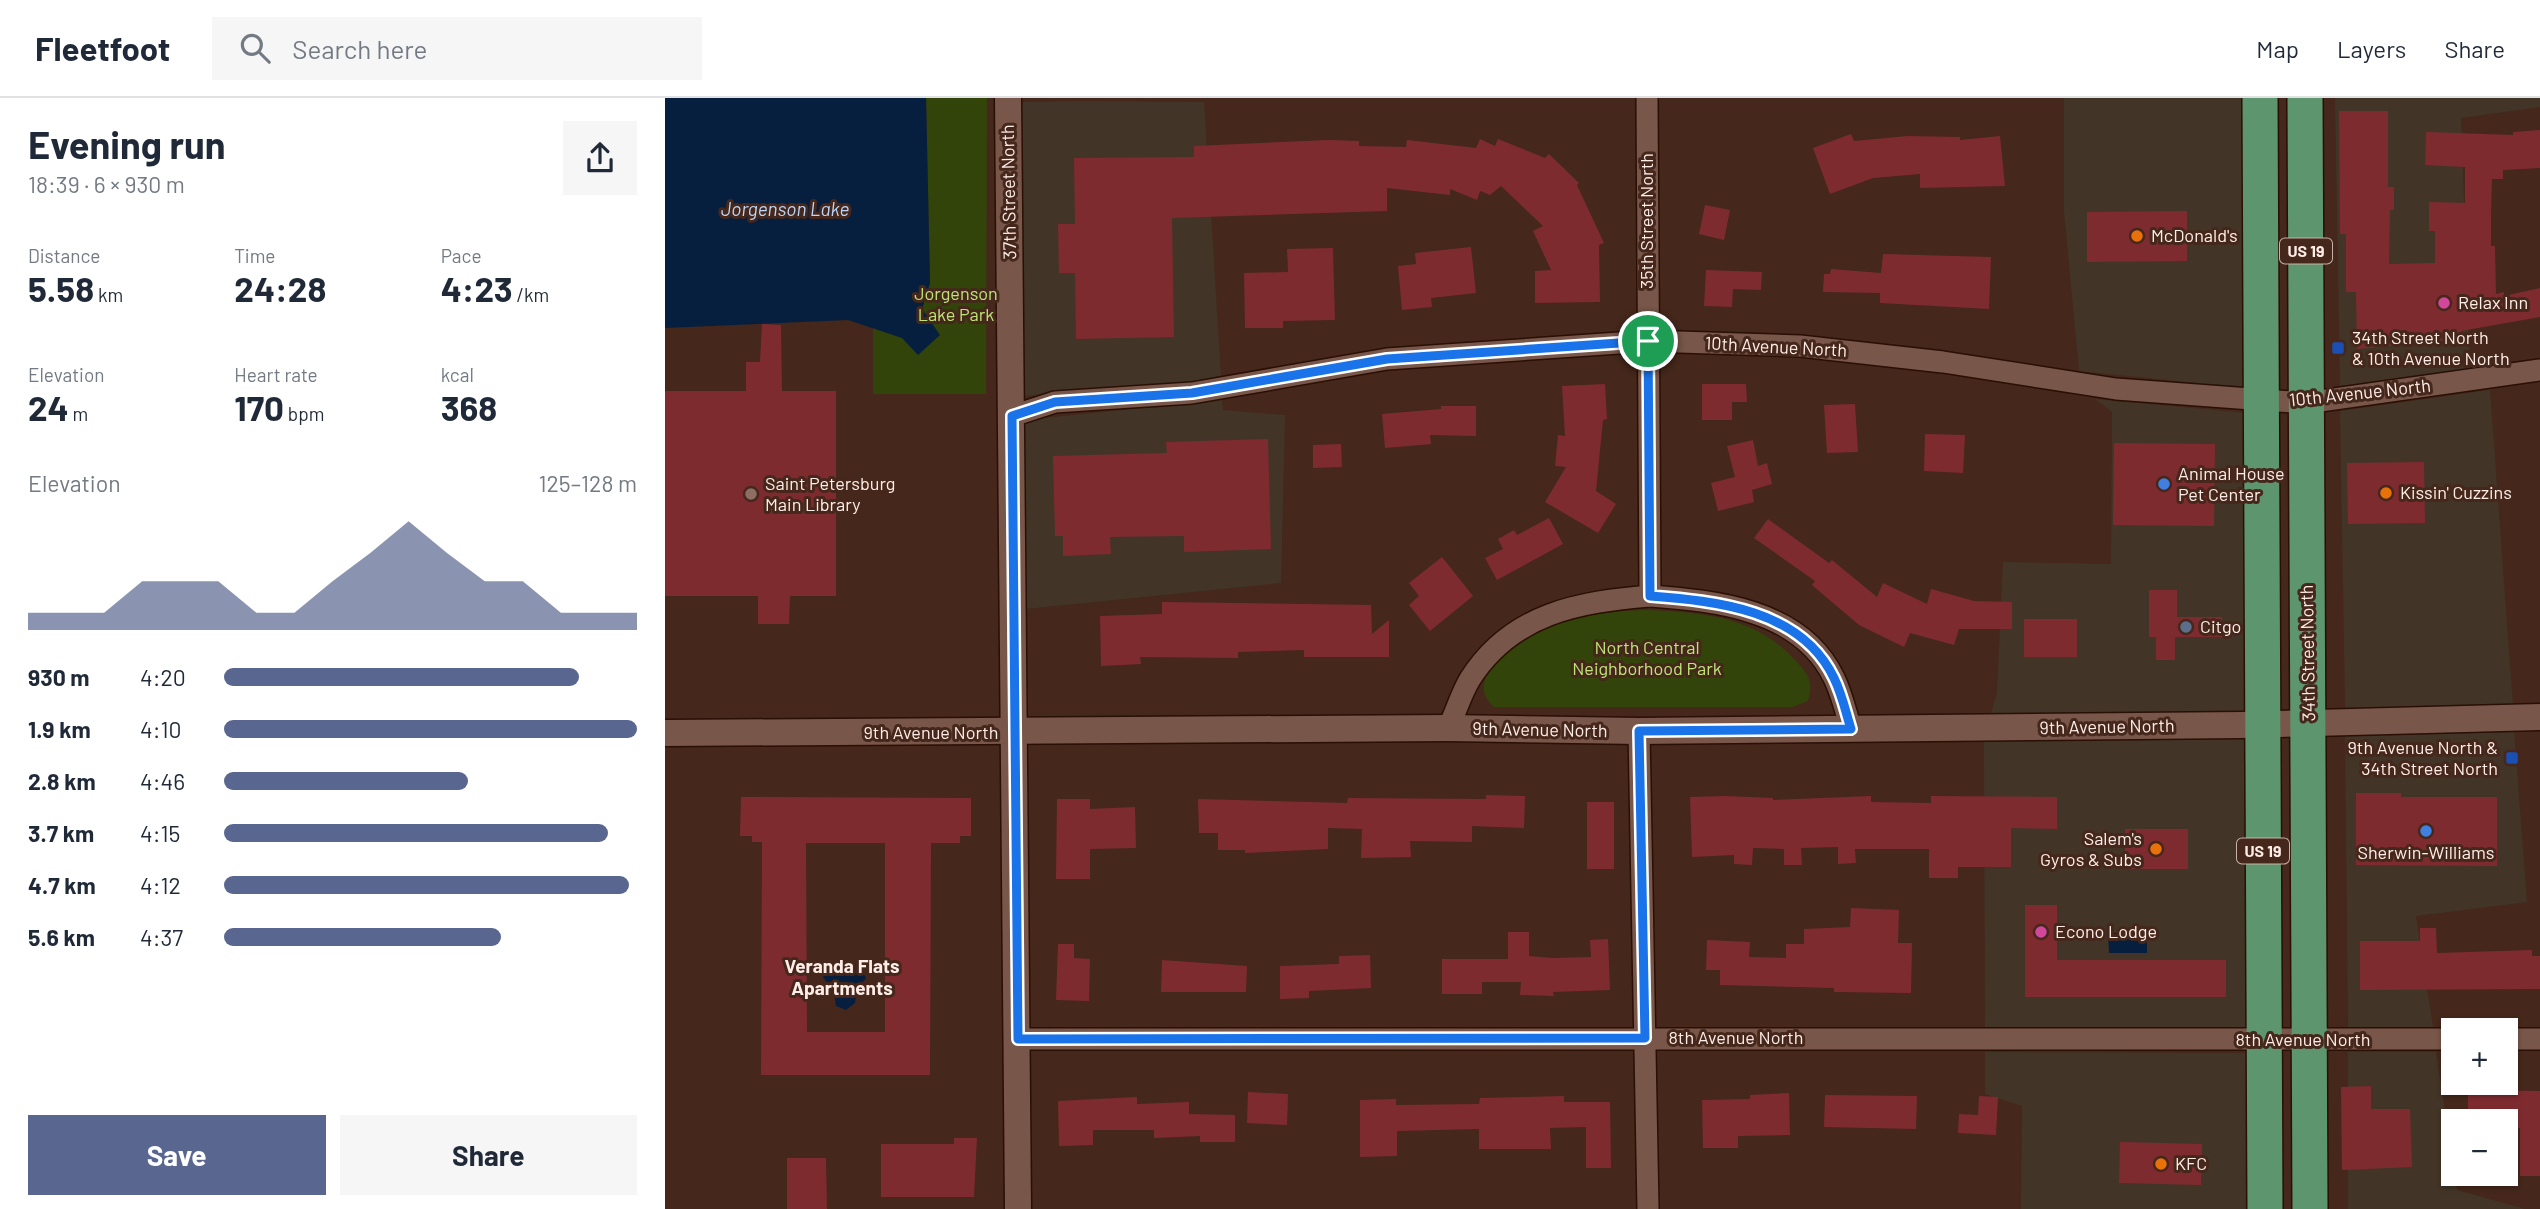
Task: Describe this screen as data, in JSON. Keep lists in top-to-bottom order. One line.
{"streets":{"highway":["US 19","34th Street North"],"street":["37th Street North","35th Street North","10th Avenue North","9th Avenue North","8th Avenue North"]},"crossings":[["37th Street North","10th Avenue North"],["37th Street North","9th Avenue North"],["37th Street North","8th Avenue North"],["35th Street North","10th Avenue North"],["US 19","10th Avenue North"],["US 19","9th Avenue North"],["US 19","8th Avenue North"],["10th Avenue North","34th Street North"],["34th Street North","9th Avenue North"],["34th Street North","8th Avenue North"]],"districts":["Veranda Flats Apartments"],"water":["Jorgenson Lake"],"parks":["Jorgenson Lake Park","North Central Neighborhood Park"],"places":{"other":["McDonald's","Relax Inn","Animal House Pet Center","Kissin' Cuzzins","Saint Petersburg Main Library","Citgo","Sherwin-Williams","Salem's Gyros & Subs","Econo Lodge","KFC"],"transit":["34th Street North & 10th Avenue North","9th Avenue North & 34th Street North"]},"page":{"header":"Fleetfoot","search":"Search here","nav":["Map","Layers","Share"],"heading":["Evening run","18:39 · 6 × 930 m"],"stats":[["Distance","5.58 km"],["Time","24:28"],["Pace","4:23 /km"],["Elevation","24 m"],["Heart rate","170 bpm"],["kcal","368"]],"chart":["Elevation","125–128 m"],"list":[{"name":"930 m","note":"4:20"},{"name":"1.9 km","note":"4:10"},{"name":"2.8 km","note":"4:46"},{"name":"3.7 km","note":"4:15"},{"name":"4.7 km","note":"4:12"},{"name":"5.6 km","note":"4:37"}],"map_buttons":["+","−"],"buttons":["Save","Share"]}}
